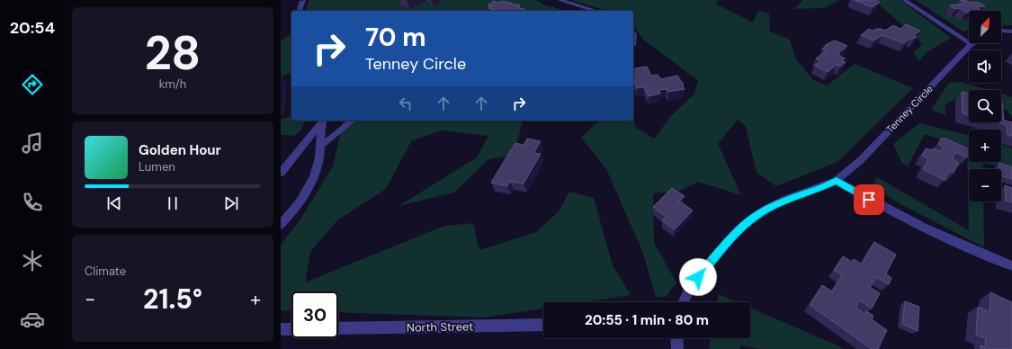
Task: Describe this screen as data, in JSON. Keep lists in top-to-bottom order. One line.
{"streets":{"street":["Tenney Circle","North Street"]},"north":"top right","page":{"tabs":"20:54","tile":[["28","km/h"],"Climate"],"map_buttons":["+","−"],"turn":["70 m","Tenney Circle"],"song":["Golden Hour","Lumen"],"heat":["−","21.5°","+"],"limit":"30","trip":"20:55 · 1 min · 80 m"}}
